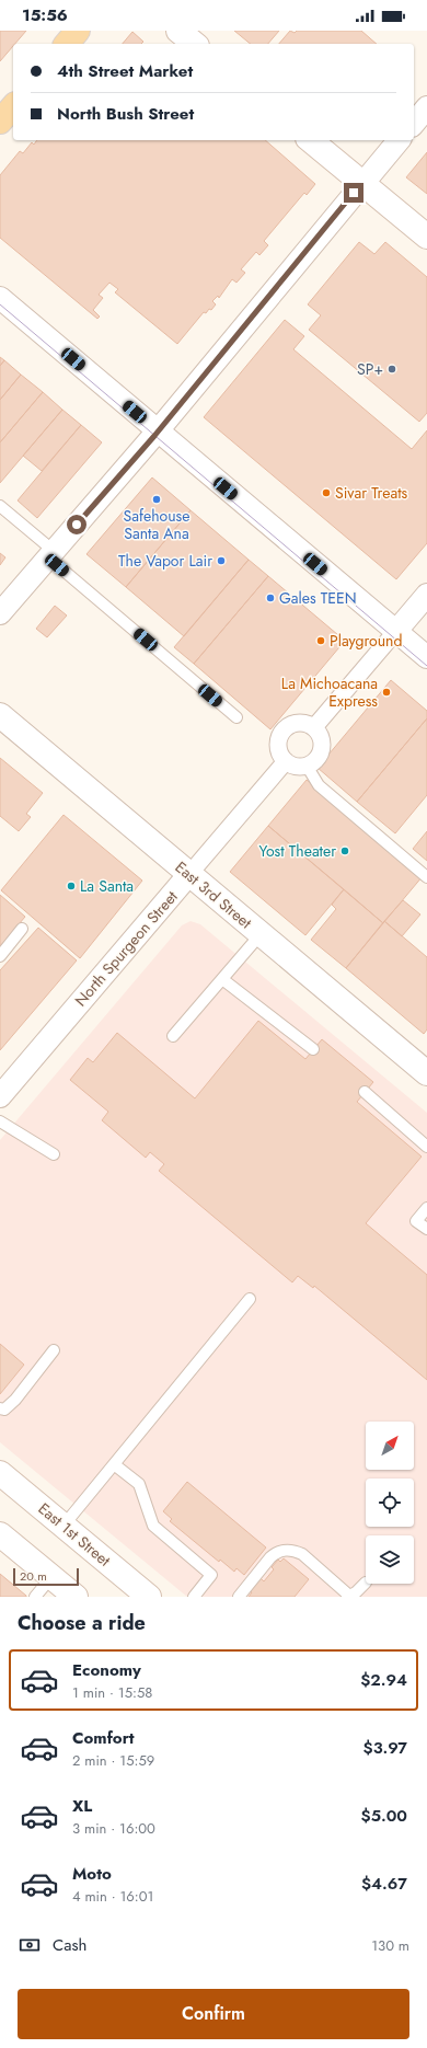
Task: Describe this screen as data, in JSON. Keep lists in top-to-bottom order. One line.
{"streets":{"street":["East 3rd Street","North Spurgeon Street","East 1st Street"]},"crossings":[["East 3rd Street","North Spurgeon Street"]],"places":["SP+","Sivar Treats","Safehouse Santa Ana","The Vapor Lair","Gales TEEN","Playground","La Michoacana Express","Yost Theater","La Santa"],"scale_bar":"20 m","north":"top right","page":{"status":"15:56","banner":["4th Street Market","North Bush Street"],"scale":"20 m","heading":"Choose a ride","list":[{"name":"Economy","note":"1 min · 15:58","value":"$2.94"},{"name":"Comfort","note":"2 min · 15:59","value":"$3.97"},{"name":"XL","note":"3 min · 16:00","value":"$5.00"},{"name":"Moto","note":"4 min · 16:01","value":"$4.67"}],"pay":["Cash","130 m"],"buttons":"Confirm"}}
